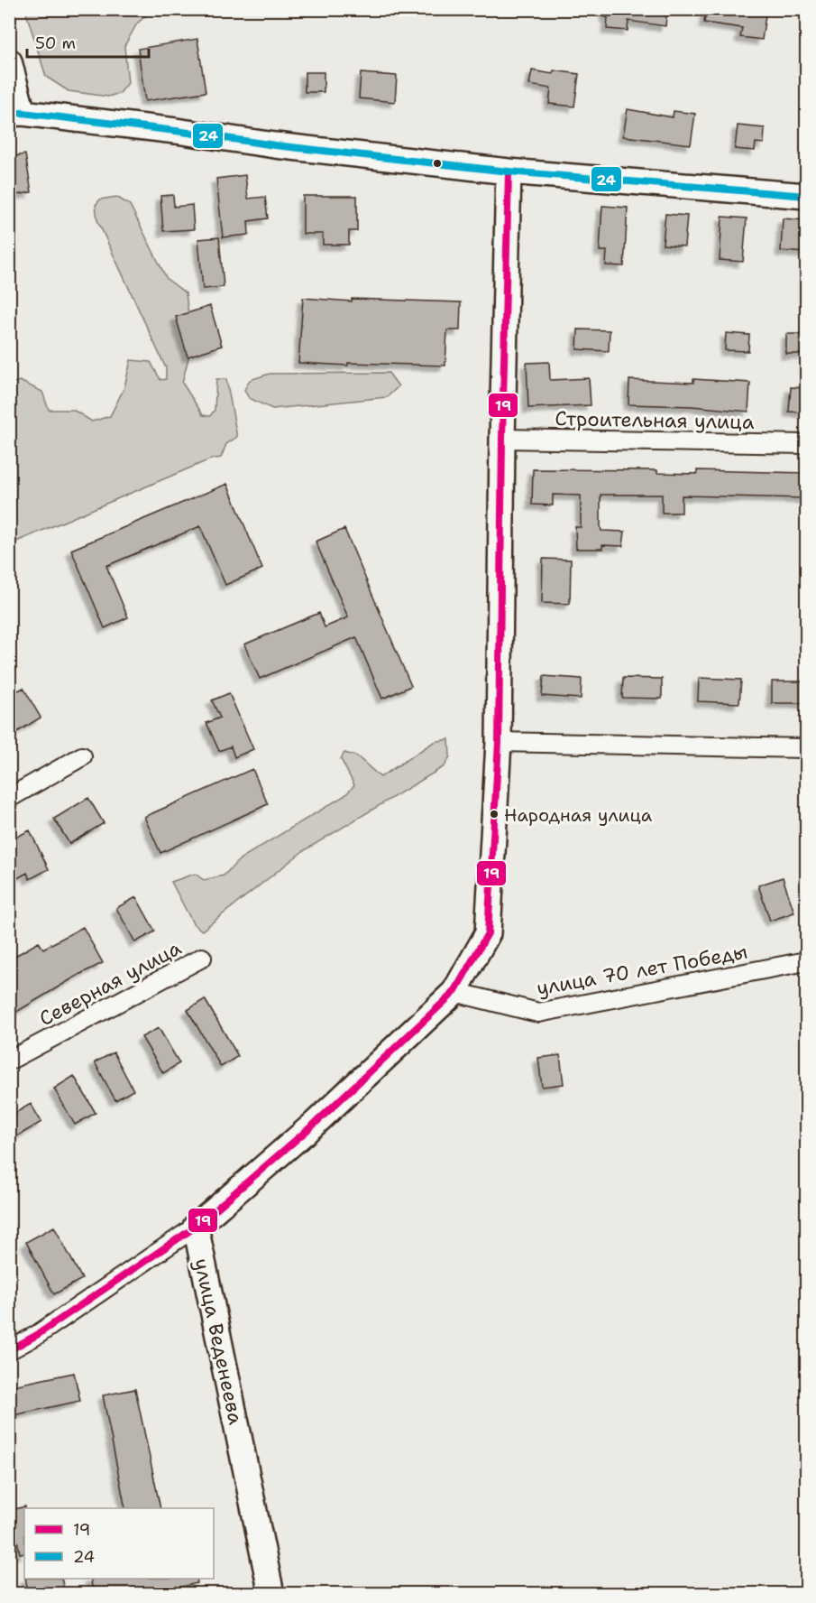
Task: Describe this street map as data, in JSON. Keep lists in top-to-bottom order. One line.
{"streets":{"main road":["улица Веденеева"],"street":["Строительная улица","улица 70 лет Победы","Северная улица"]},"places":["Народная улица"],"lines":["transit line 24","transit line 19"],"legend":["19","24"],"scale_bar":"50 m"}
